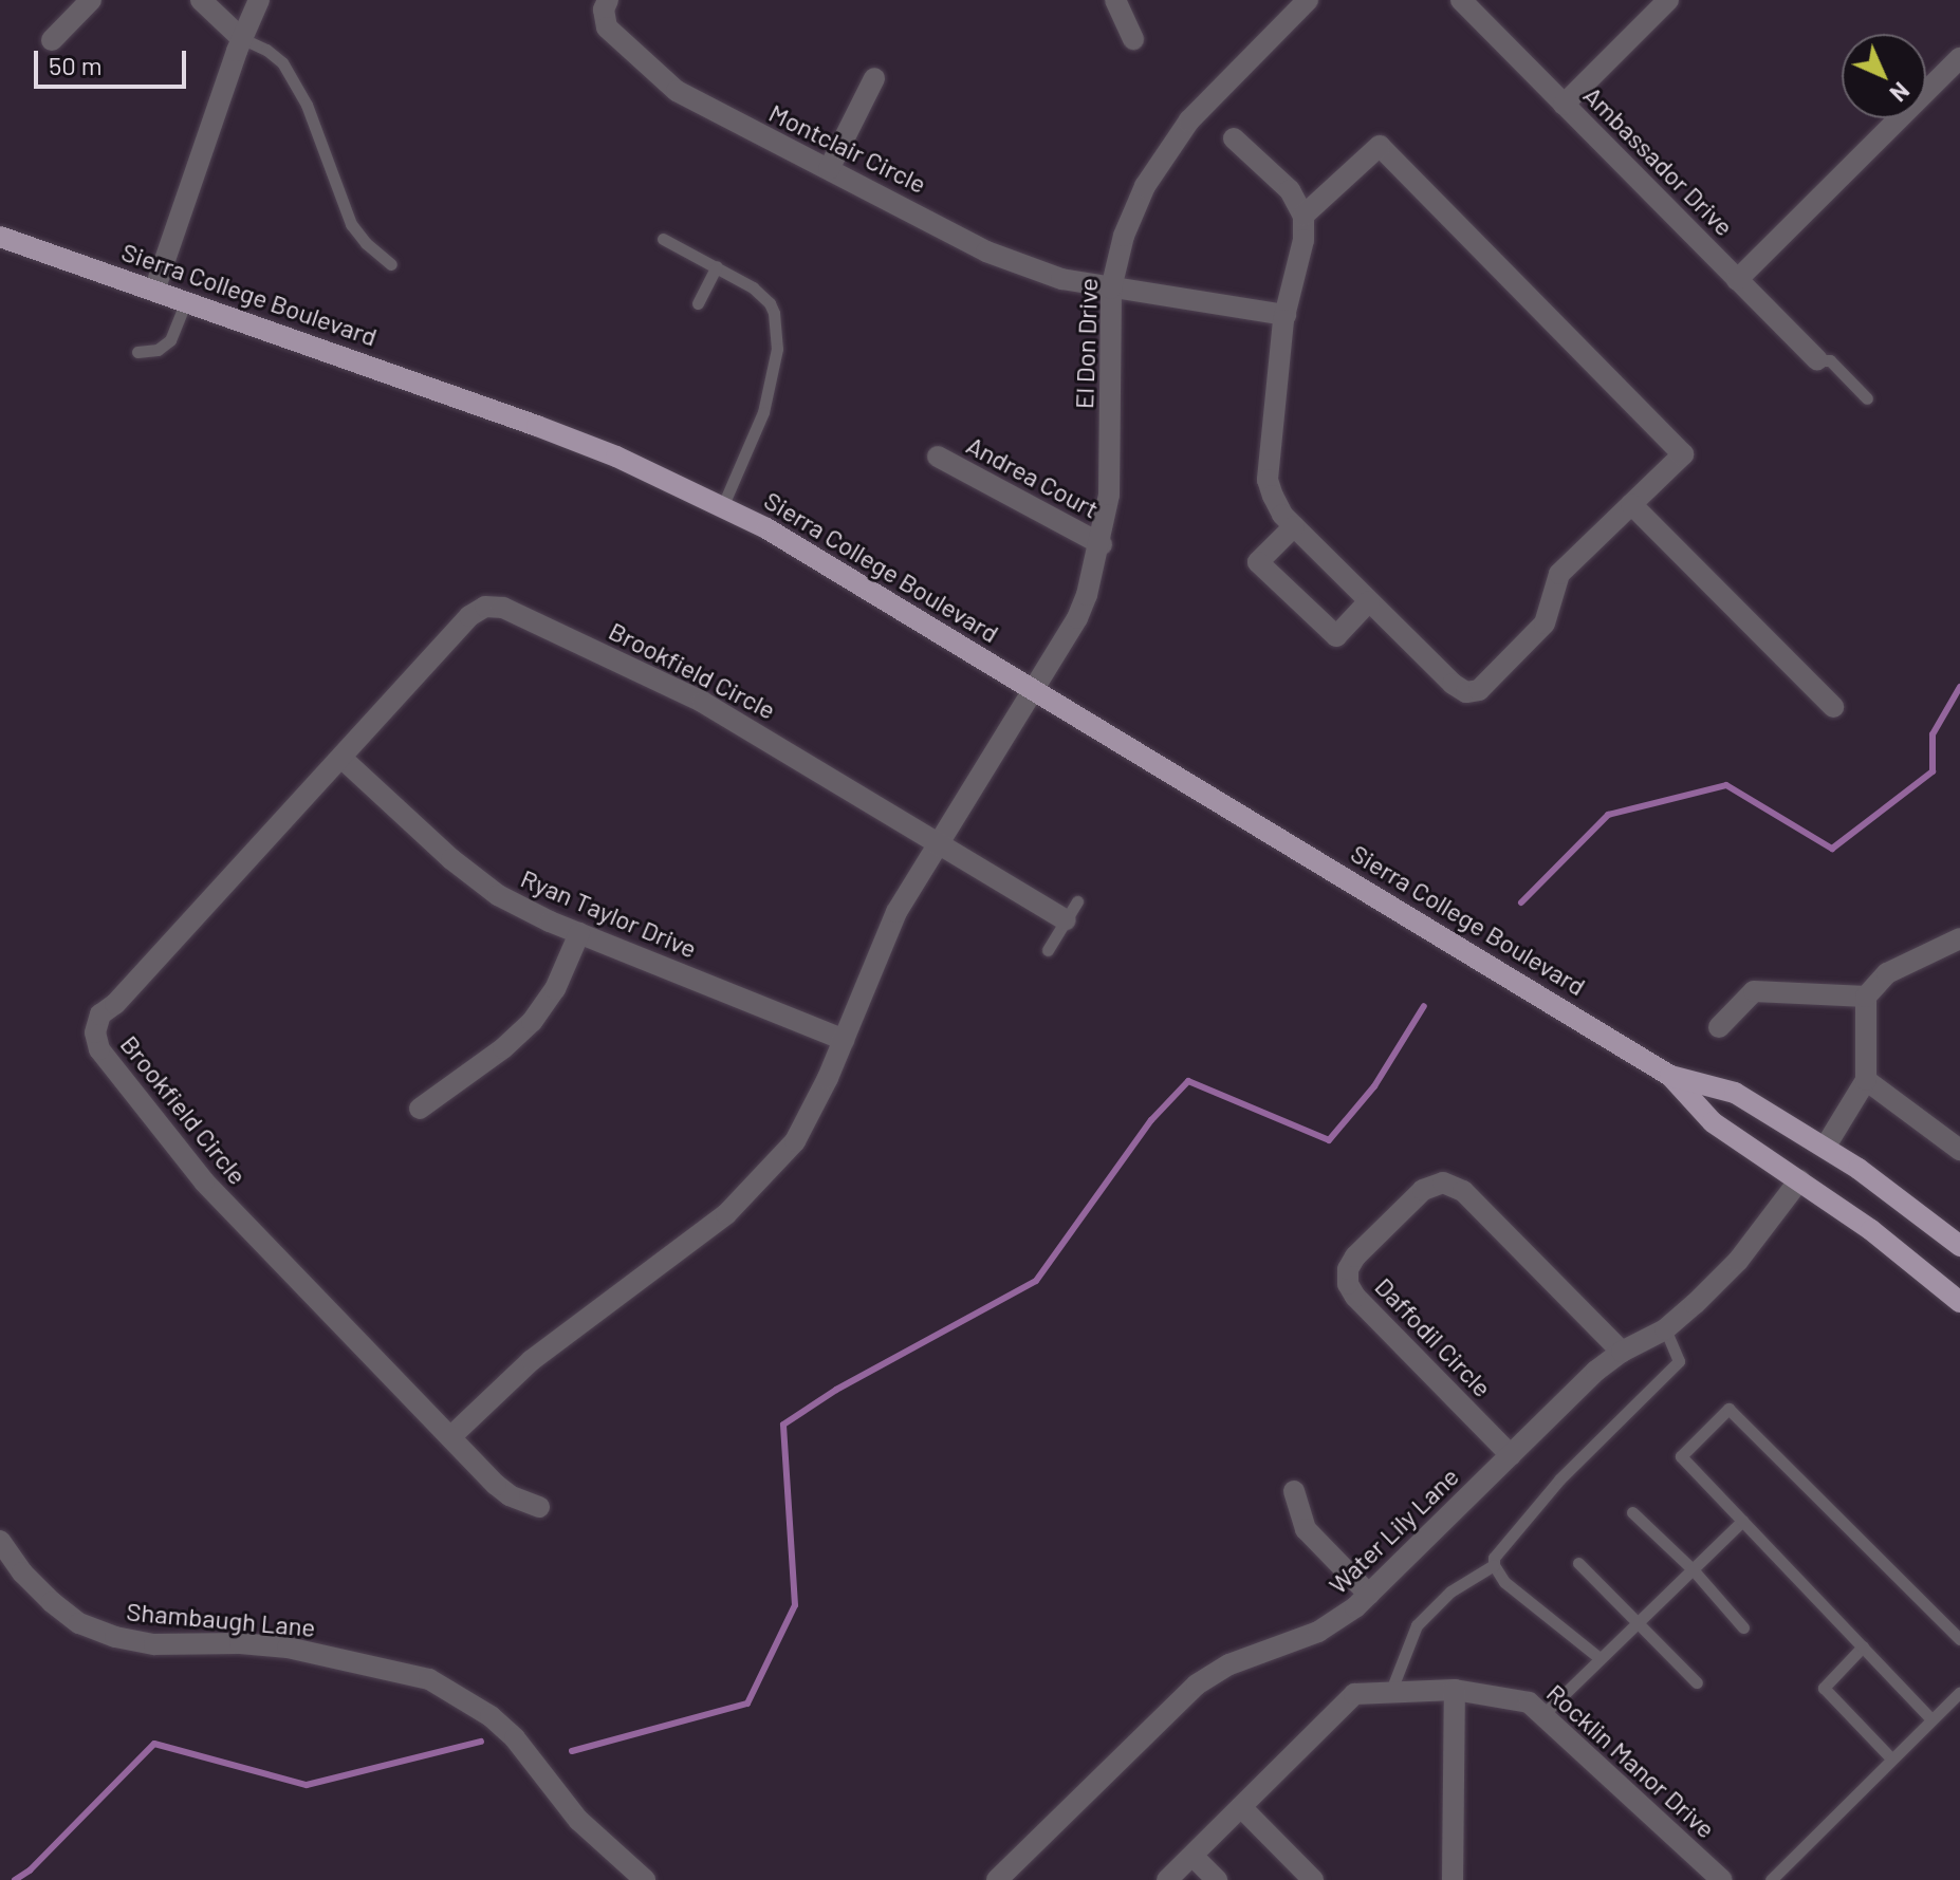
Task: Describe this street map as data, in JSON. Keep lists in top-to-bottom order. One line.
{"streets":{"main road":["Sierra College Boulevard"],"street":["Montclair Circle","Ambassador Drive","El Don Drive","Andrea Court","Brookfield Circle","Ryan Taylor Drive","Daffodil Circle","Water Lily Lane","Shambaugh Lane","Rocklin Manor Drive"]},"crossings":[["Montclair Circle","El Don Drive"],["Sierra College Boulevard","El Don Drive"],["Sierra College Boulevard","Water Lily Lane"],["El Don Drive","Andrea Court"],["Brookfield Circle","Ryan Taylor Drive"],["Daffodil Circle","Water Lily Lane"]],"scale_bar":"50 m","north":"bottom right"}
